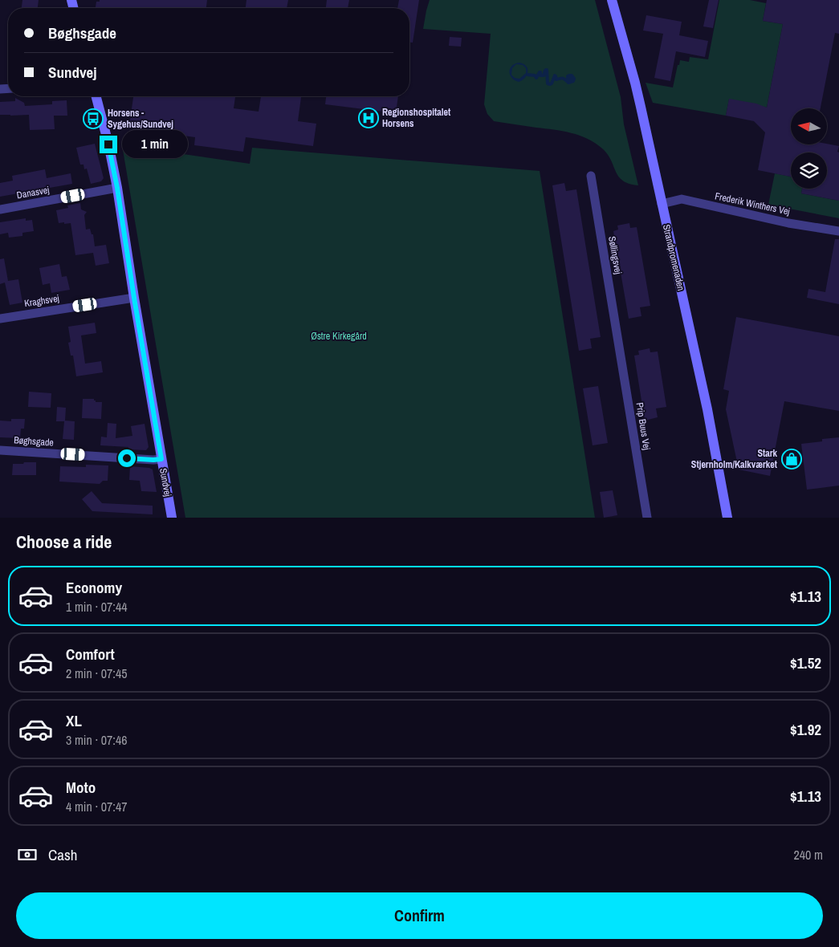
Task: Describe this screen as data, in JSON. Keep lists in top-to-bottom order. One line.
{"streets":{"street":["Danasvej","Frederik Winthers Vej","Søllingsvej","Strandpromenaden","Kraghsvej","Prip Buus Vej","Bøghsgade","Sundvej"]},"crossings":[["Danasvej","Sundvej"],["Frederik Winthers Vej","Strandpromenaden"],["Søllingsvej","Prip Buus Vej"],["Kraghsvej","Sundvej"],["Bøghsgade","Sundvej"]],"parks":["Østre Kirkegård"],"places":{"hospital":["Regionshospitalet Horsens"],"bus stop":["Horsens - Sygehus/Sundvej"],"shop":["Stark Stjernholm/Kalkværket"]},"north":"left","page":{"banner":["Bøghsgade","Sundvej"],"bubble":"1 min","heading":"Choose a ride","list":[{"name":"Economy","note":"1 min · 07:44","value":"$1.13"},{"name":"Comfort","note":"2 min · 07:45","value":"$1.52"},{"name":"XL","note":"3 min · 07:46","value":"$1.92"},{"name":"Moto","note":"4 min · 07:47","value":"$1.13"}],"pay":["Cash","240 m"],"buttons":"Confirm"}}
